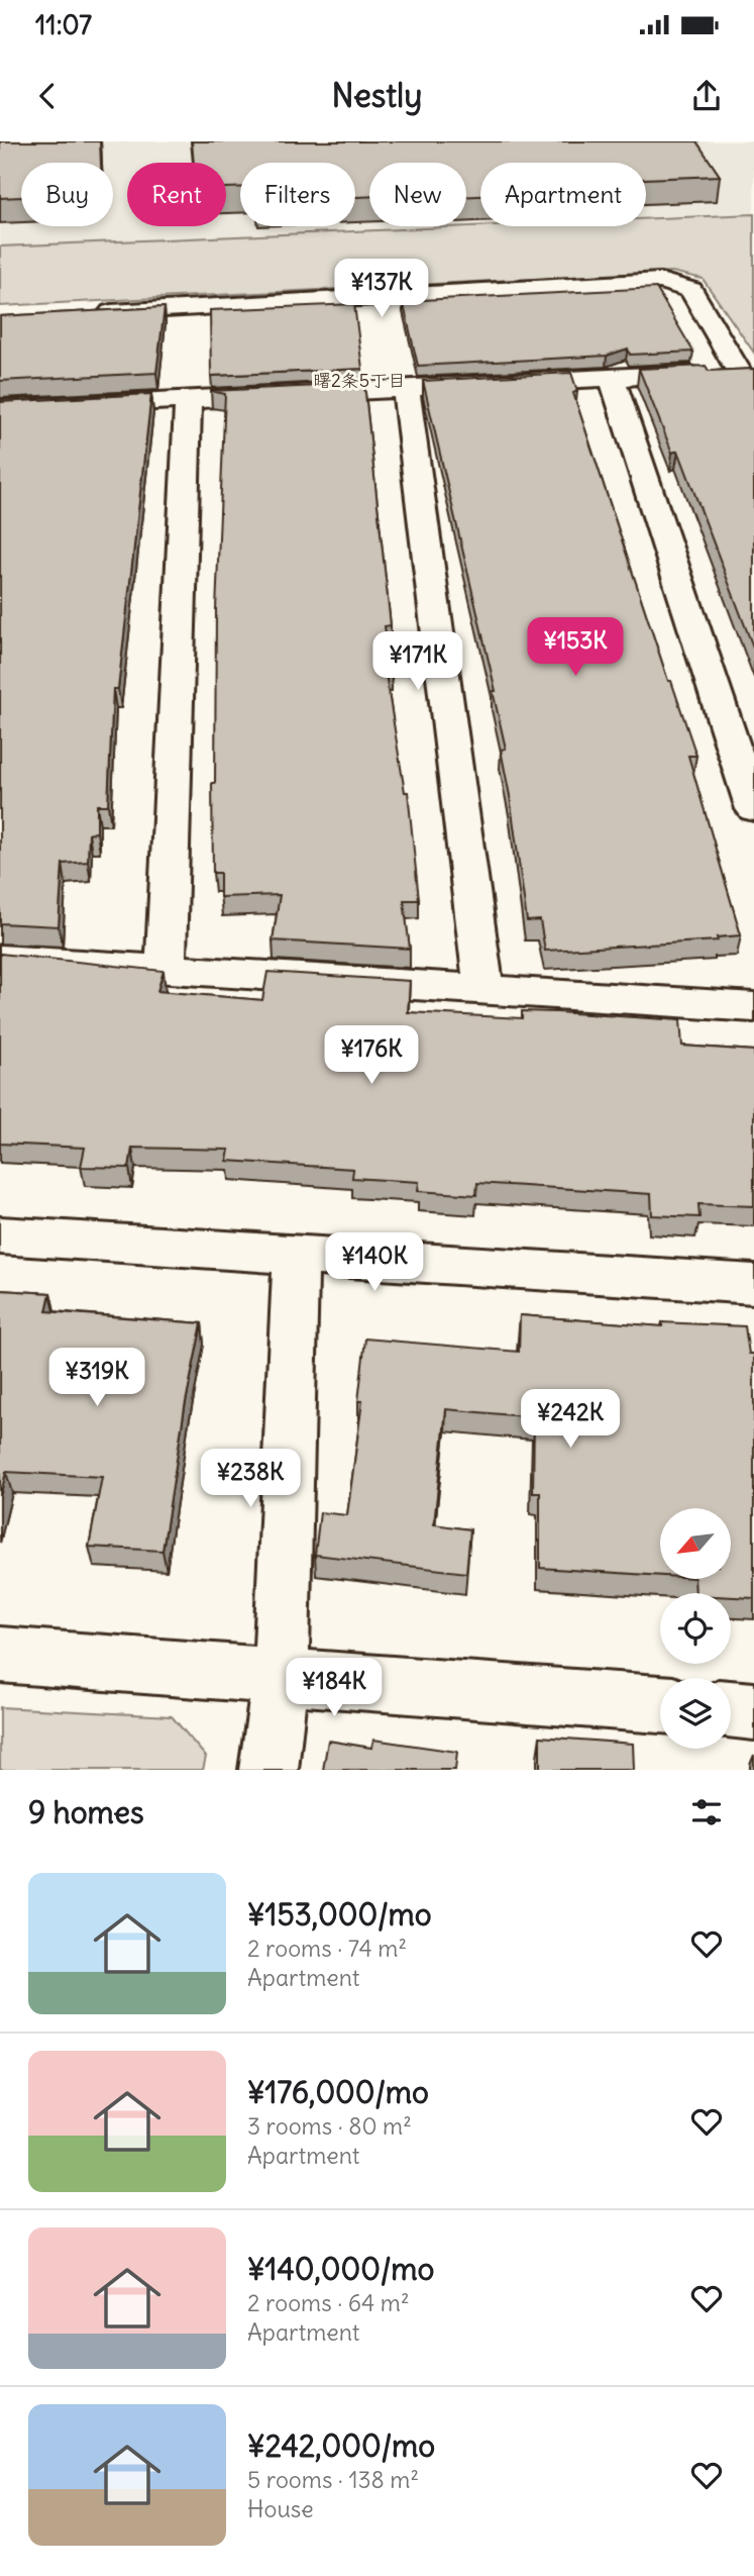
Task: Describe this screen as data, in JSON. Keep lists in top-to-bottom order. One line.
{"districts":["曙2条5丁目"],"north":"bottom left","page":{"status":"11:07","header":"Nestly","chip":["Buy","Rent","Filters","New","Apartment"],"price":["¥137K","¥153K","¥171K","¥176K","¥140K","¥319K","¥242K","¥238K","¥184K"],"heading":"9 homes","list":[{"name":"¥153,000/mo","note":"2 rooms · 74 m² · Apartment"},{"name":"¥176,000/mo","note":"3 rooms · 80 m² · Apartment"},{"name":"¥140,000/mo","note":"2 rooms · 64 m² · Apartment"},{"name":"¥242,000/mo","note":"5 rooms · 138 m² · House"}]}}
